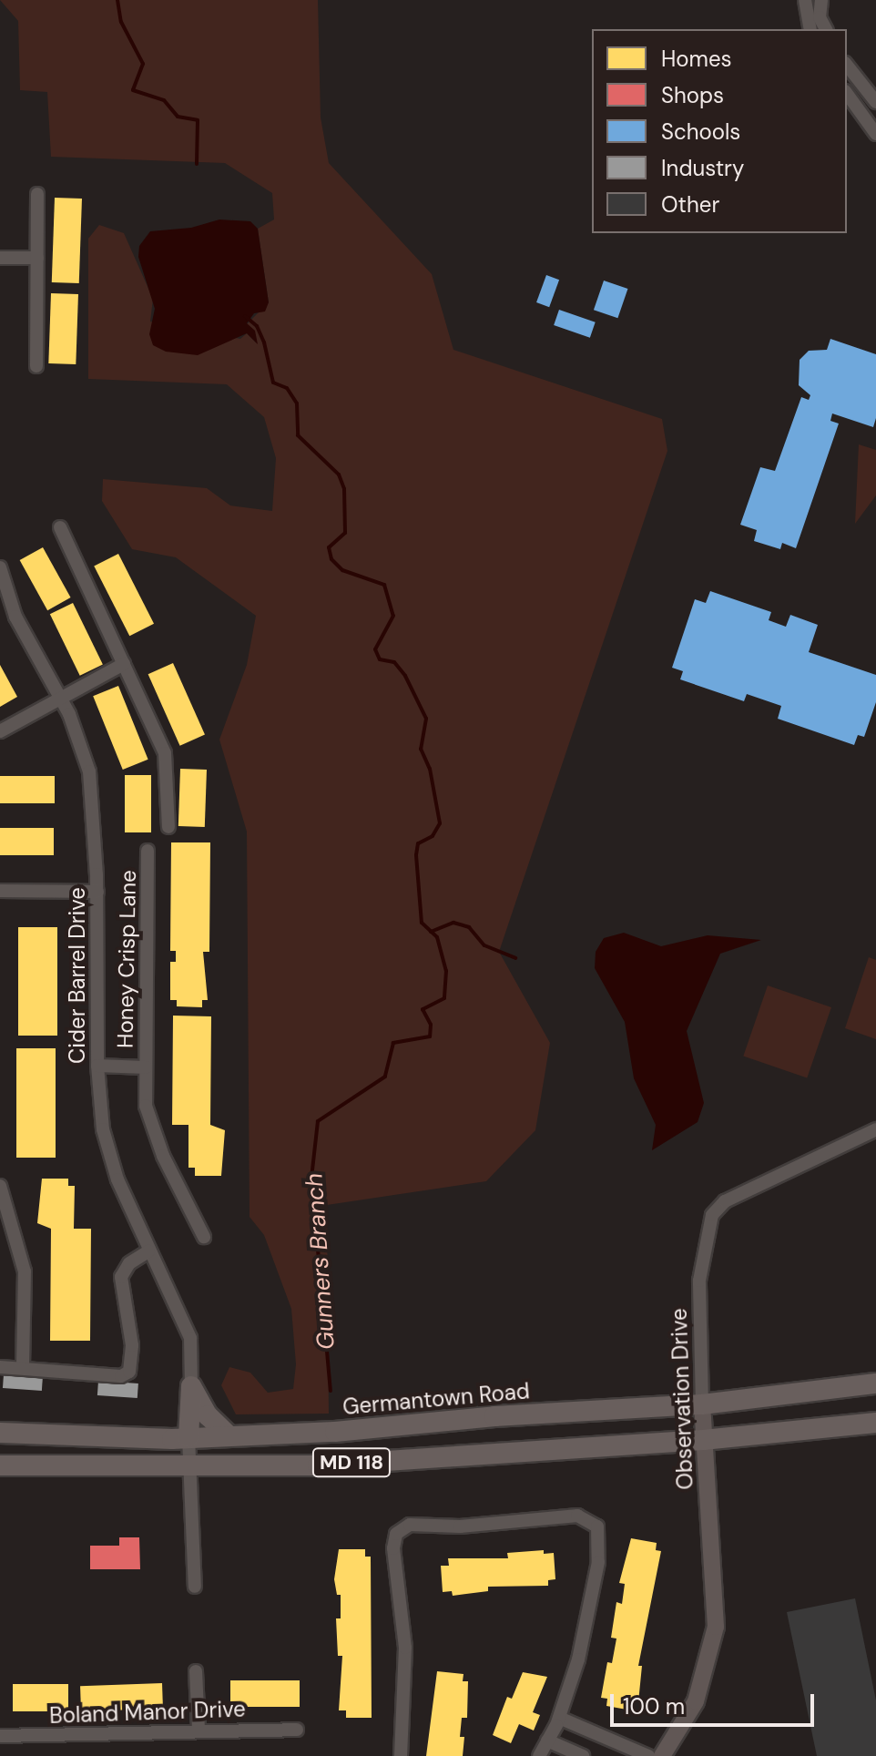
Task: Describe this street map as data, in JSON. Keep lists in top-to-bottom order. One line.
{"streets":{"main road":["Germantown Road","MD 118"],"street":["Honey Crisp Lane","Cider Barrel Drive","Observation Drive","Boland Manor Drive"]},"crossings":[["Honey Crisp Lane","Cider Barrel Drive"],["Germantown Road","Observation Drive"],["Observation Drive","MD 118"]],"water":["Gunners Branch"],"legend":["Homes","Shops","Schools","Industry","Other"],"scale_bar":"100 m"}
